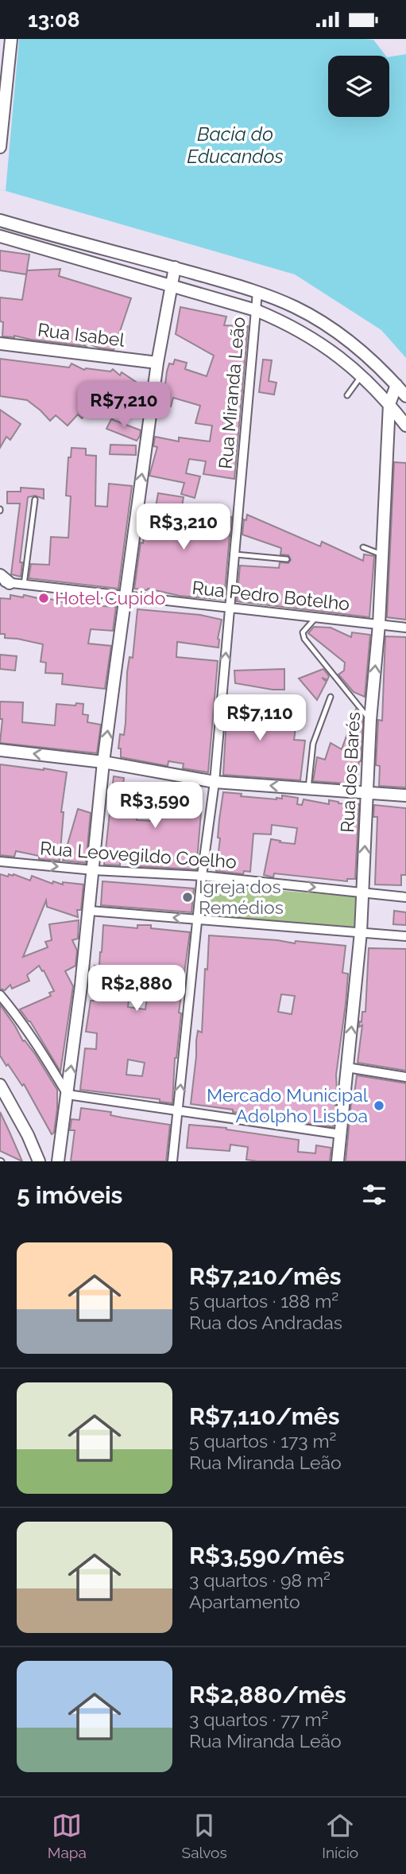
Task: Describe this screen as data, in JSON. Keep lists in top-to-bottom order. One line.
{"streets":{"street":["Rua Isabel","Rua Miranda Leão","Rua Pedro Botelho","Rua dos Barés","Rua Leovegildo Coelho"]},"crossings":[["Rua Miranda Leão","Rua Pedro Botelho"],["Rua Miranda Leão","Rua Leovegildo Coelho"],["Rua Pedro Botelho","Rua dos Barés"],["Rua dos Barés","Rua Leovegildo Coelho"]],"one_way":["Rua Miranda Leão","Rua dos Barés"],"water":["Bacia do Educandos"],"places":["Hotel Cupido","Igreja dos Remédios","Mercado Municipal Adolpho Lisboa"],"page":{"status":"13:08","price":["R$7,210","R$3,210","R$7,110","R$3,590","R$2,880"],"heading":"5 imóveis","list":[{"name":"R$7,210/mês","note":"5 quartos · 188 m² · Rua dos Andradas"},{"name":"R$7,110/mês","note":"5 quartos · 173 m² · Rua Miranda Leão"},{"name":"R$3,590/mês","note":"3 quartos · 98 m² · Apartamento"},{"name":"R$2,880/mês","note":"3 quartos · 77 m² · Rua Miranda Leão"}],"tabs":["Mapa","Salvos","Início"]}}
